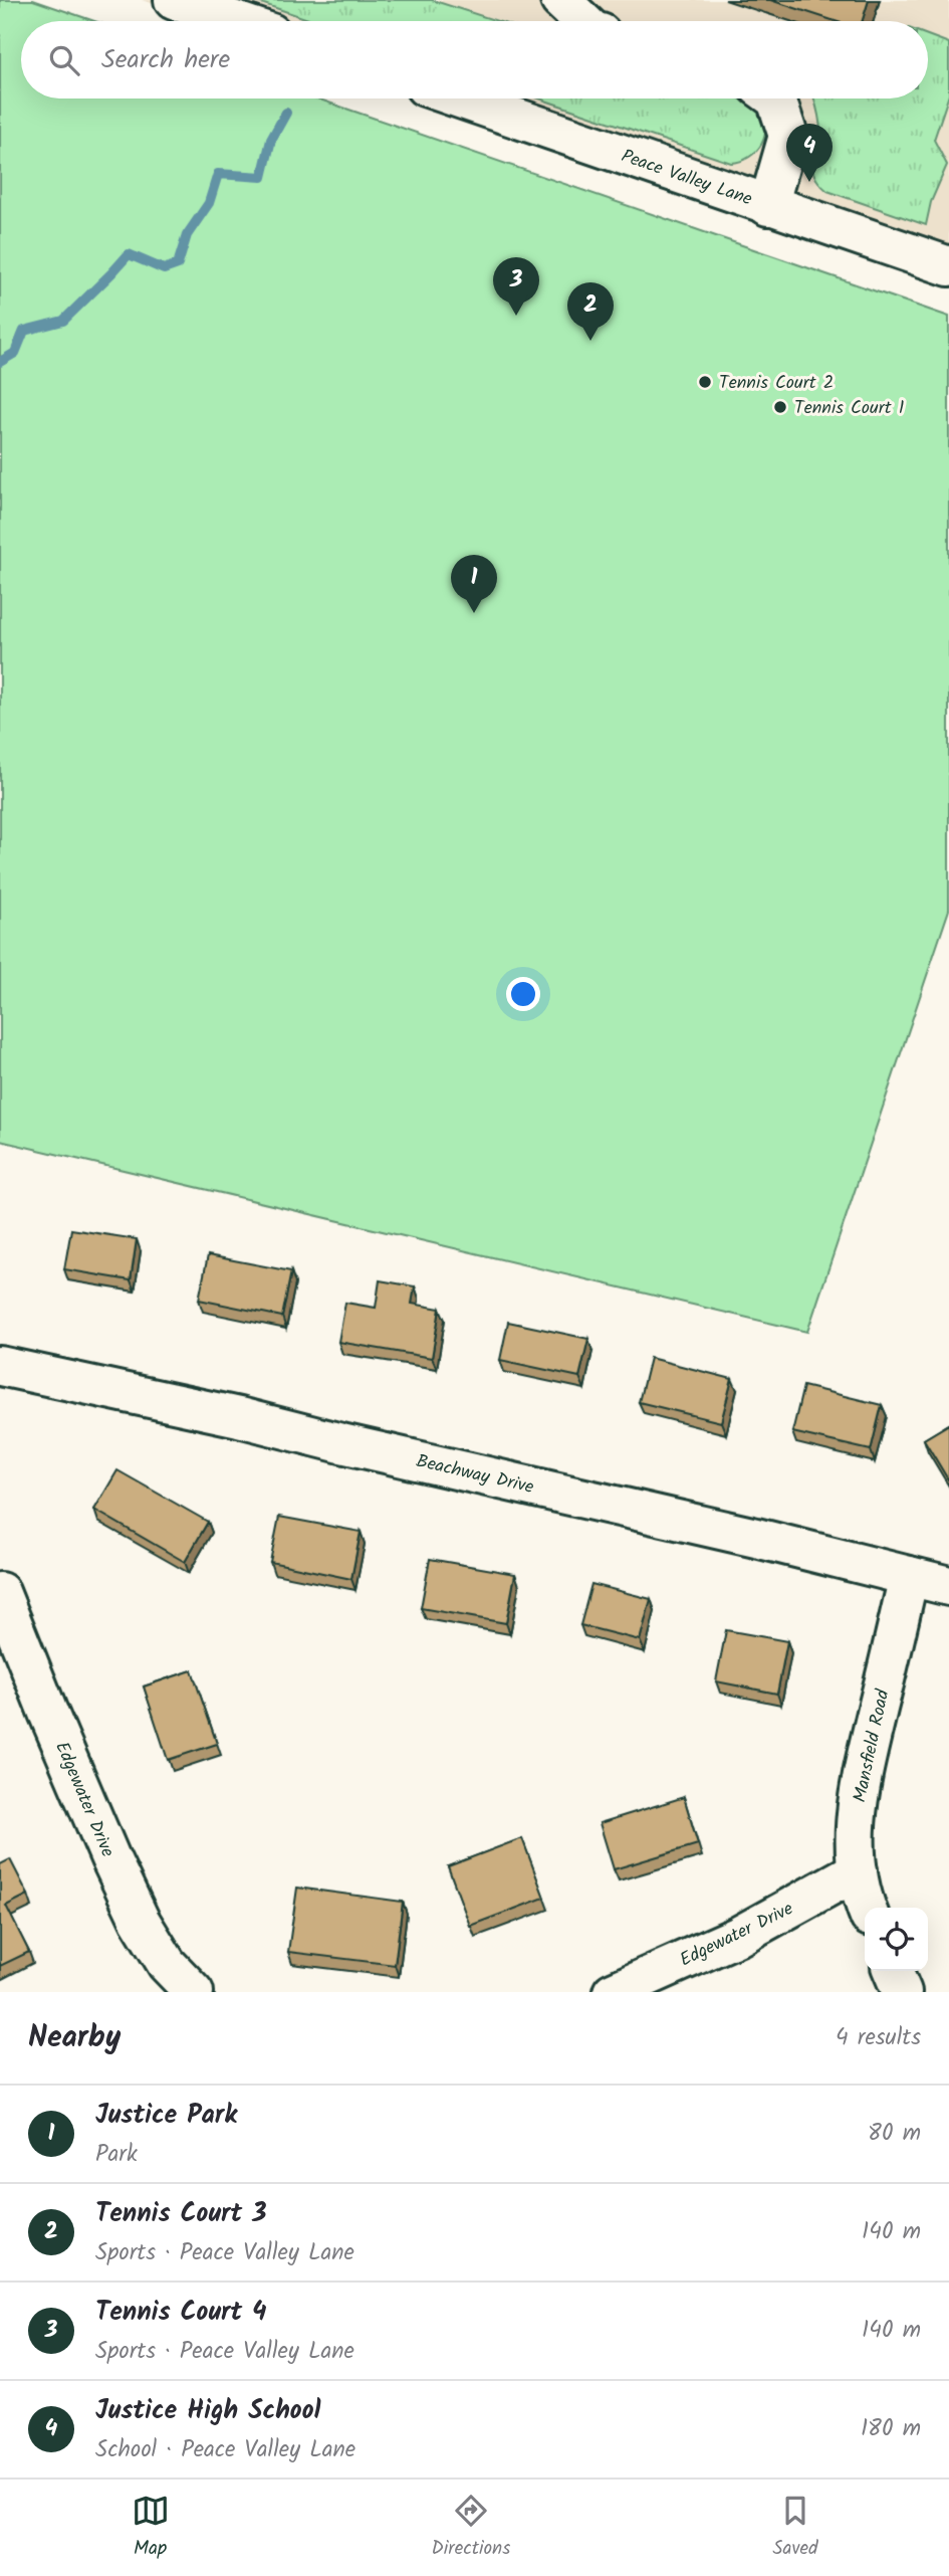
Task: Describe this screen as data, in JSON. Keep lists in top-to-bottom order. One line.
{"streets":{"street":["Peace Valley Lane","Beachway Drive","Mansfield Road","Edgewater Drive"]},"crossings":[["Beachway Drive","Mansfield Road"],["Mansfield Road","Edgewater Drive"]],"places":["Tennis Court 2","Tennis Court 1"],"page":{"search":"Search here","pins":["4","3","2","1"],"heading":["Nearby","4 results"],"list":[{"mark":"1","name":"Justice Park","note":"Park","value":"80 m"},{"mark":"2","name":"Tennis Court 3","note":"Sports · Peace Valley Lane","value":"140 m"},{"mark":"3","name":"Tennis Court 4","note":"Sports · Peace Valley Lane","value":"140 m"},{"mark":"4","name":"Justice High School","note":"School · Peace Valley Lane","value":"180 m"}],"nav":["Map","Directions","Saved"]}}
